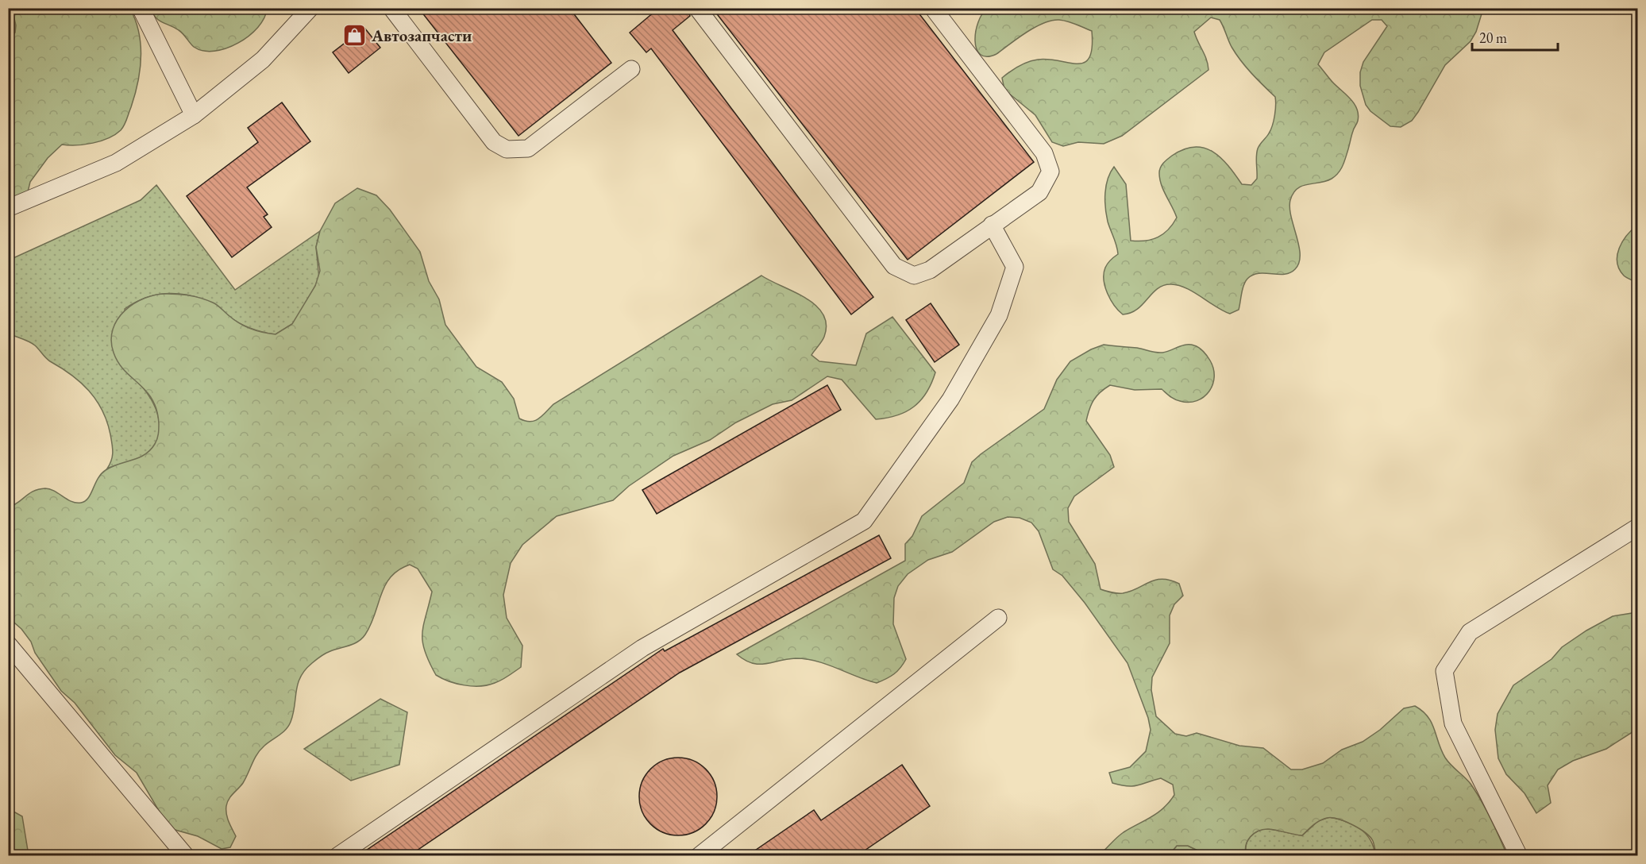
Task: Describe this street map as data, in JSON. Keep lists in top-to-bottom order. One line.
{"places":{"shop":["Автозапчасти"]},"scale_bar":"20 m"}
